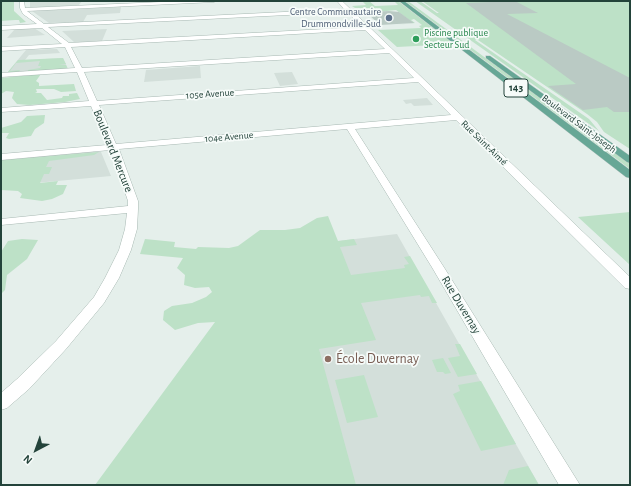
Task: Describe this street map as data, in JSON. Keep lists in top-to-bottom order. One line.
{"streets":{"main road":["143","Boulevard Saint-Joseph"],"street":["105e Avenue","104e Avenue","Rue Saint-Aimé","Boulevard Mercure","Rue Duvernay"]},"crossings":[["105e Avenue","Rue Saint-Aimé"],["105e Avenue","Boulevard Mercure"],["104e Avenue","Rue Saint-Aimé"],["104e Avenue","Boulevard Mercure"],["104e Avenue","Rue Duvernay"]],"places":["Centre Communautaire Drummondville-Sud","Piscine publique Secteur Sud","École Duvernay"],"north":"bottom left"}
